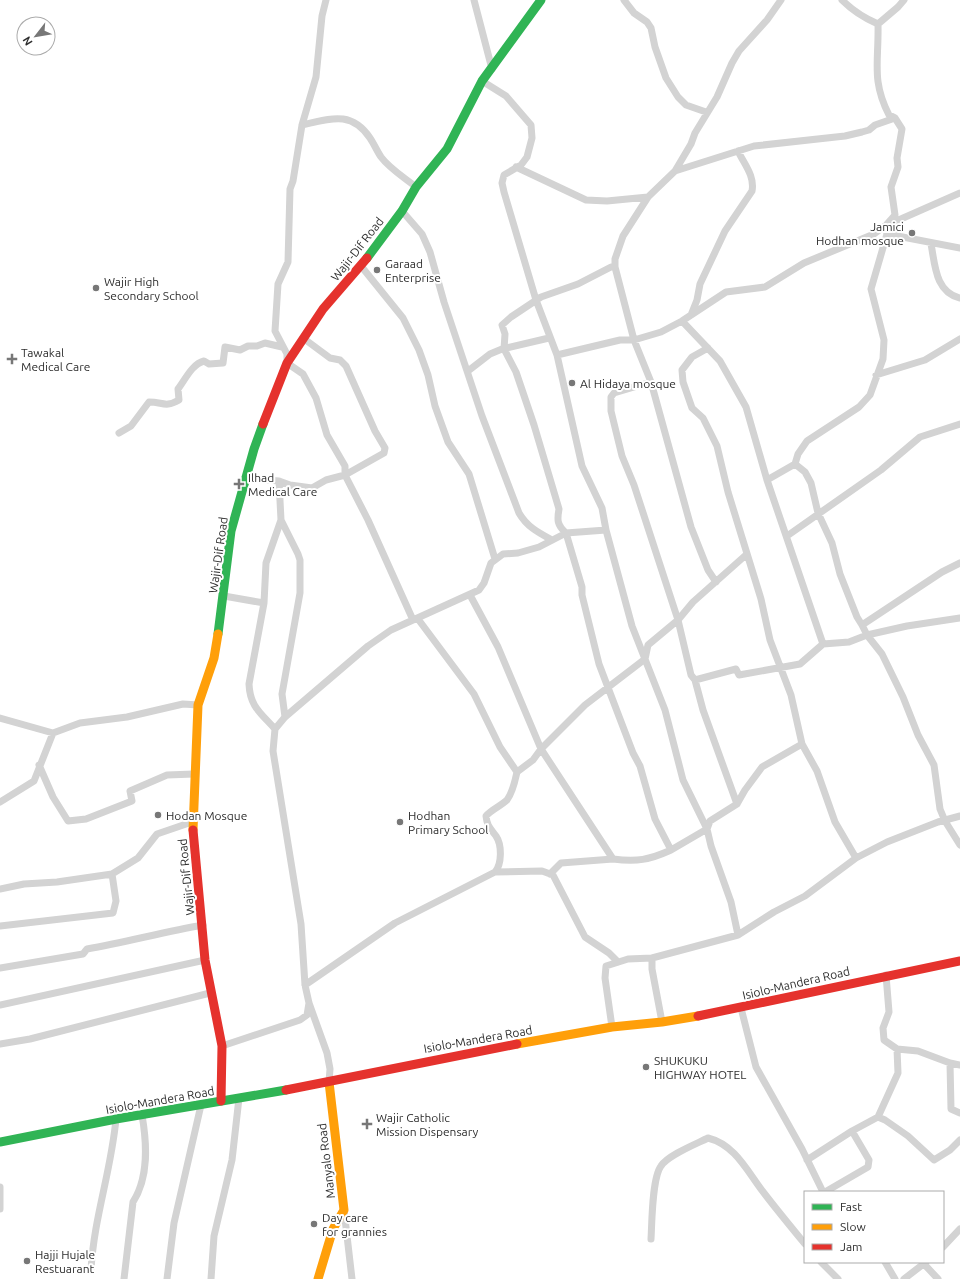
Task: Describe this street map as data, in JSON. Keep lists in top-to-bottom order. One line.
{"streets":{"main road":["Wajir-Dif Road","Isiolo-Mandera Road","Manyalo Road"]},"crossings":[["Wajir-Dif Road","Isiolo-Mandera Road"],["Isiolo-Mandera Road","Manyalo Road"]],"places":{"other":["Jamici Hodhan mosque","Garaad Enterprise","Wajir High Secondary School","Al Hidaya mosque","Hodan Mosque","Hodhan Primary School","SHUKUKU HIGHWAY HOTEL","Day care for grannies","Hajji Hujale Restuarant"],"health":["Tawakal Medical Care","Ilhad Medical Care","Wajir Catholic Mission Dispensary"]},"legend":["Fast","Slow","Jam"],"north":"bottom left"}
